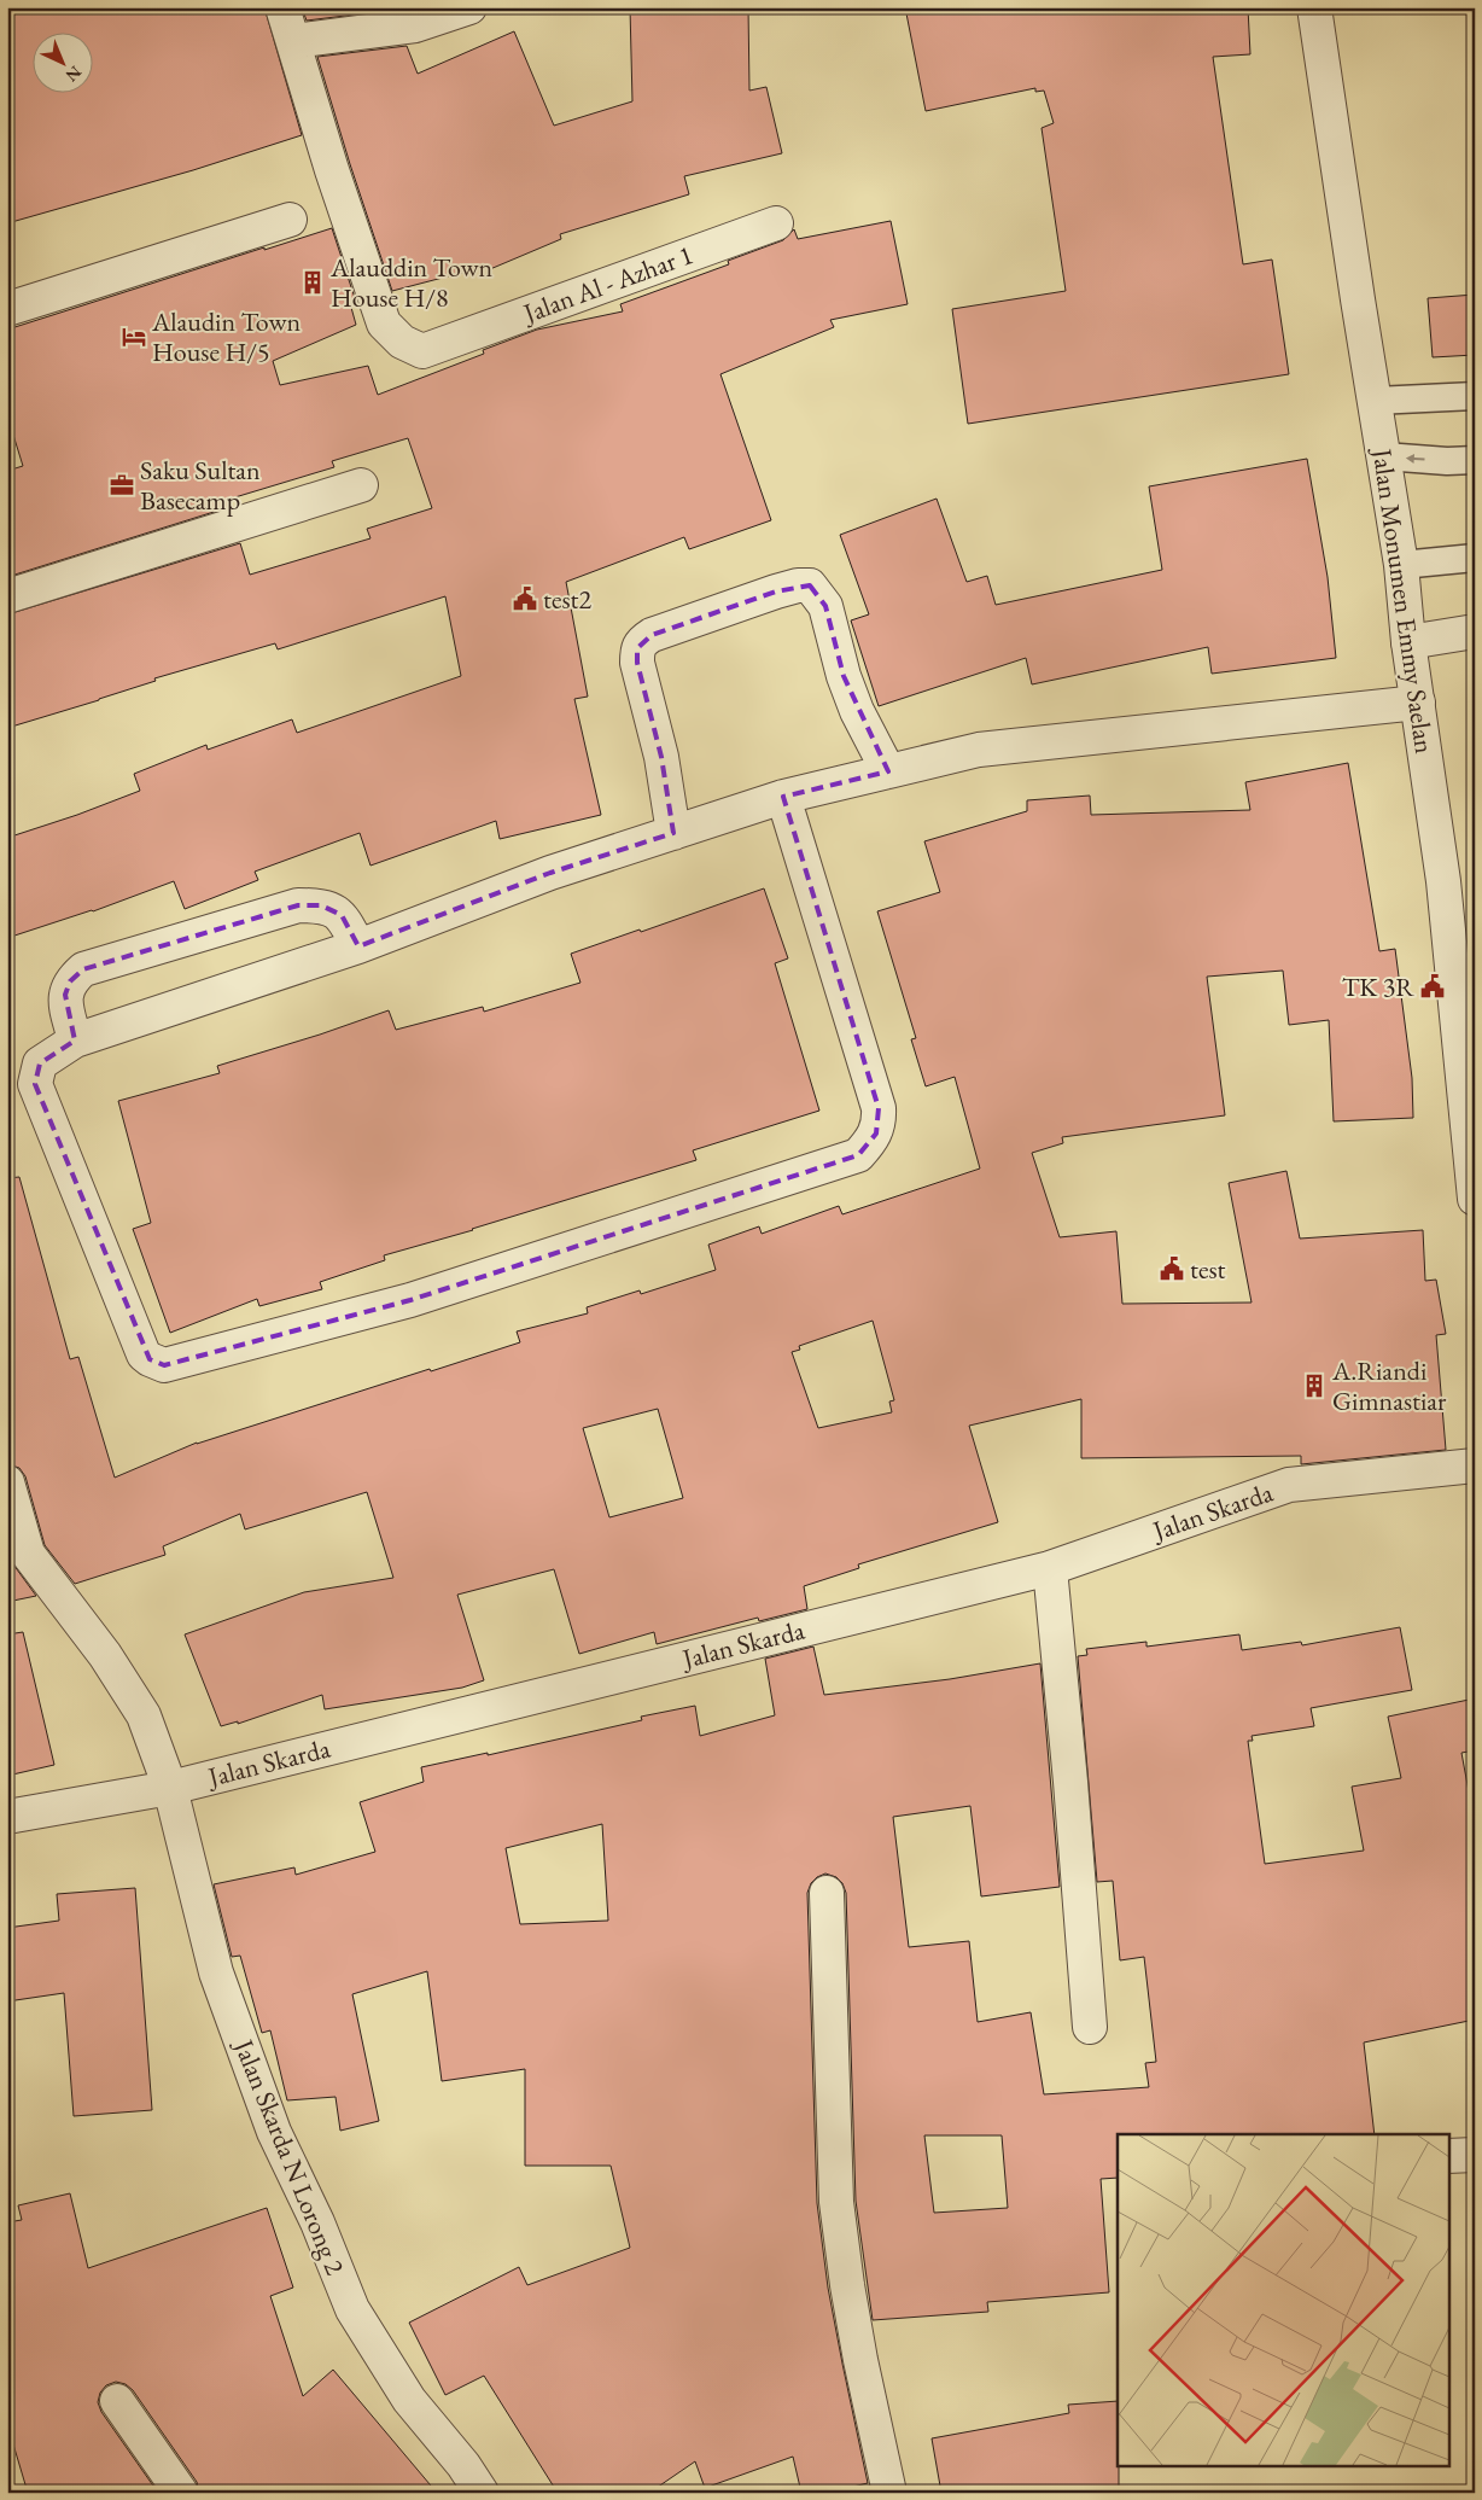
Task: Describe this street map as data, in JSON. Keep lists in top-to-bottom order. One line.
{"streets":{"street":["Jalan Al - Azhar 1","Jalan Monumen Emmy Saelan","Jalan Skarda","Jalan Skarda N Lorong 2"]},"crossings":[["Jalan Skarda","Jalan Skarda N Lorong 2"]],"places":{"building":["Alauddin Town House H/8","A.Riandi Gimnastiar"],"hotel":["Alaudin Town House H/5"],"office":["Saku Sultan Basecamp"],"public building":["test2","TK 3R","test"]},"north":"bottom right"}
